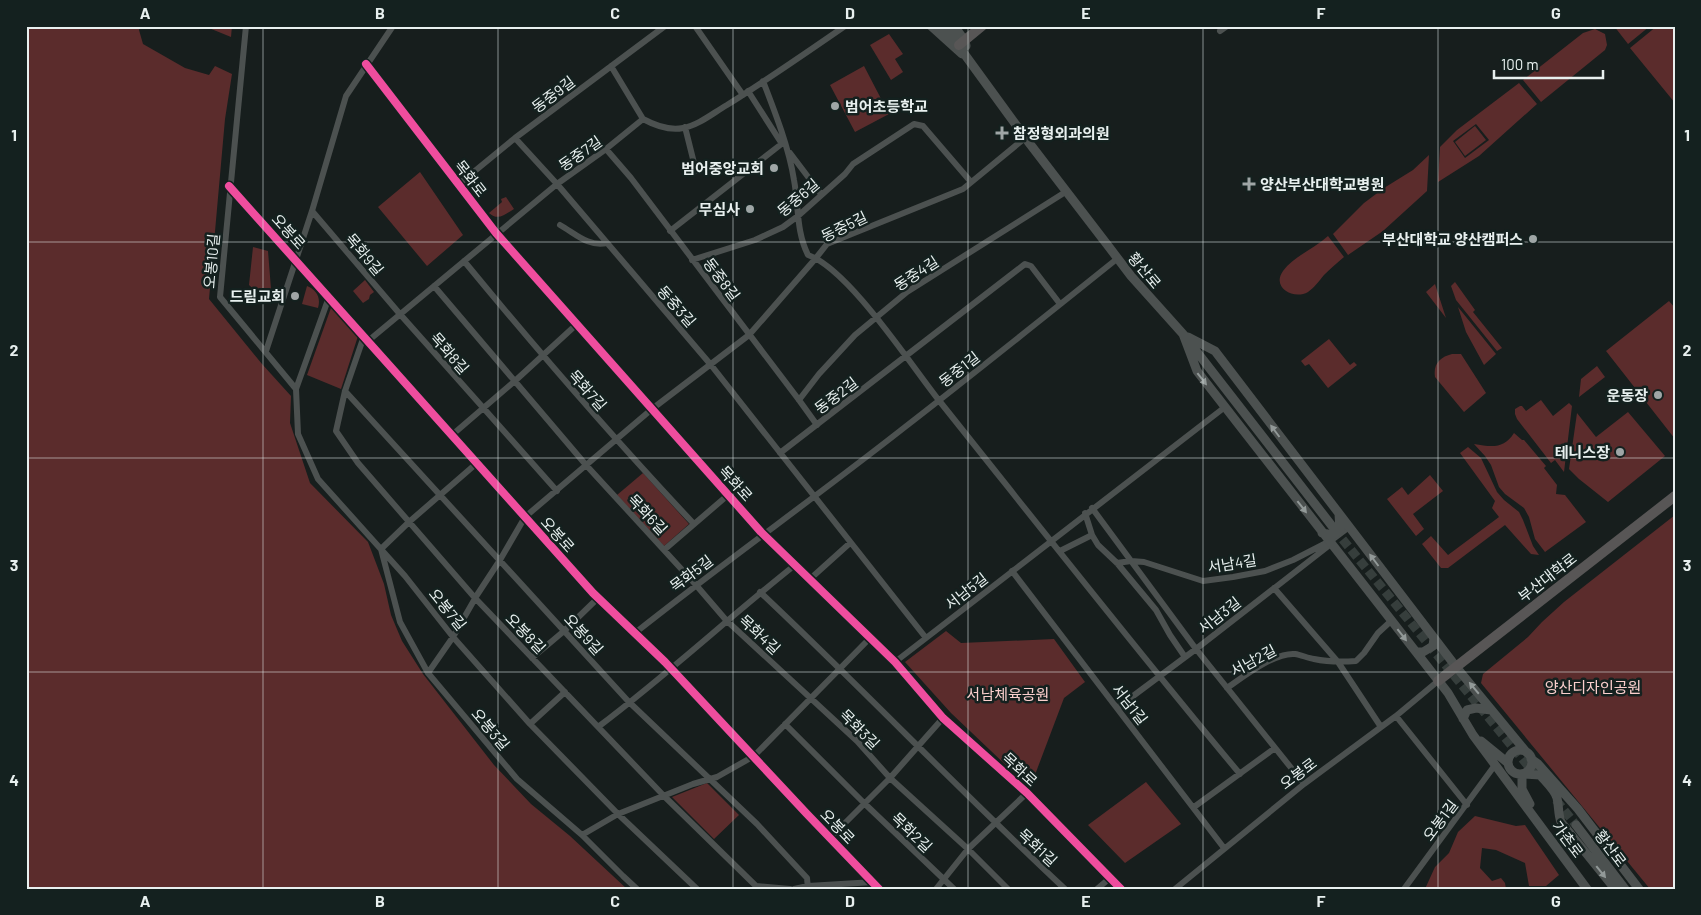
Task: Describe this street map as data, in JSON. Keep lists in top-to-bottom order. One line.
{"streets":{"main road":["황산로","부산대학로","가촌로"],"street":["동중9길","동중7길","목화로","동중6길","동중5길","오봉로","목화9길","오봉10길","동중4길","동중8길","동중3길","목화8길","동중1길","목화7길","동중2길","목화6길","서남4길","목화5길","서남5길","오봉7길","서남3길","오봉8길","오봉9길","목화4길","서남2길","서남1길","오봉3길","목화3길","오봉1길","목화2길","목화1길"]},"crossings":[["동중9길","목화로"],["동중9길","동중3길"],["동중7길","목화로"],["동중7길","동중8길"],["동중7길","동중3길"],["목화로","동중5길"],["목화로","오봉로"],["목화로","동중1길"],["목화로","목화6길"],["목화로","목화5길"],["목화로","서남5길"],["목화로","목화4길"],["동중6길","동중5길"],["동중6길","동중8길"],["동중5길","황산로"],["동중5길","동중8길"],["동중5길","동중3길"],["오봉로","목화9길"],["오봉로","오봉10길"],["오봉로","목화5길"],["오봉로","부산대학로"],["오봉로","오봉7길"],["오봉로","오봉8길"],["오봉로","서남1길"],["오봉로","가촌로"],["목화9길","목화8길"],["오봉10길","오봉7길"],["황산로","동중4길"],["황산로","동중1길"],["황산로","가촌로"],["동중4길","동중8길"],["동중8길","동중2길"],["동중3길","동중1길"],["동중3길","동중2길"],["동중1길","동중2길"],["동중1길","목화5길"],["목화7길","목화6길"],["목화6길","목화4길"],["서남4길","서남3길"],["서남4길","가촌로"],["목화5길","목화4길"],["부산대학로","가촌로"],["서남5길","서남1길"],["서남5길","가촌로"],["오봉7길","오봉3길"],["서남3길","서남1길"],["서남3길","가촌로"],["오봉8길","오봉9길"],["목화4길","목화3길"],["서남2길","가촌로"],["목화3길","목화2길"],["오봉1길","가촌로"]],"parks":["양산디자인공원","서남체육공원"],"places":{"other":["범어초등학교","범어중앙교회","무심사","부산대학교 양산캠퍼스","드림교회","운동장","테니스장"],"health":["참정형외과의원","양산부산대학교병원"]},"scale_bar":"100 m","grid":{"columns":["A","B","C","D","E","F","G"],"rows":["1","2","3","4"]}}
